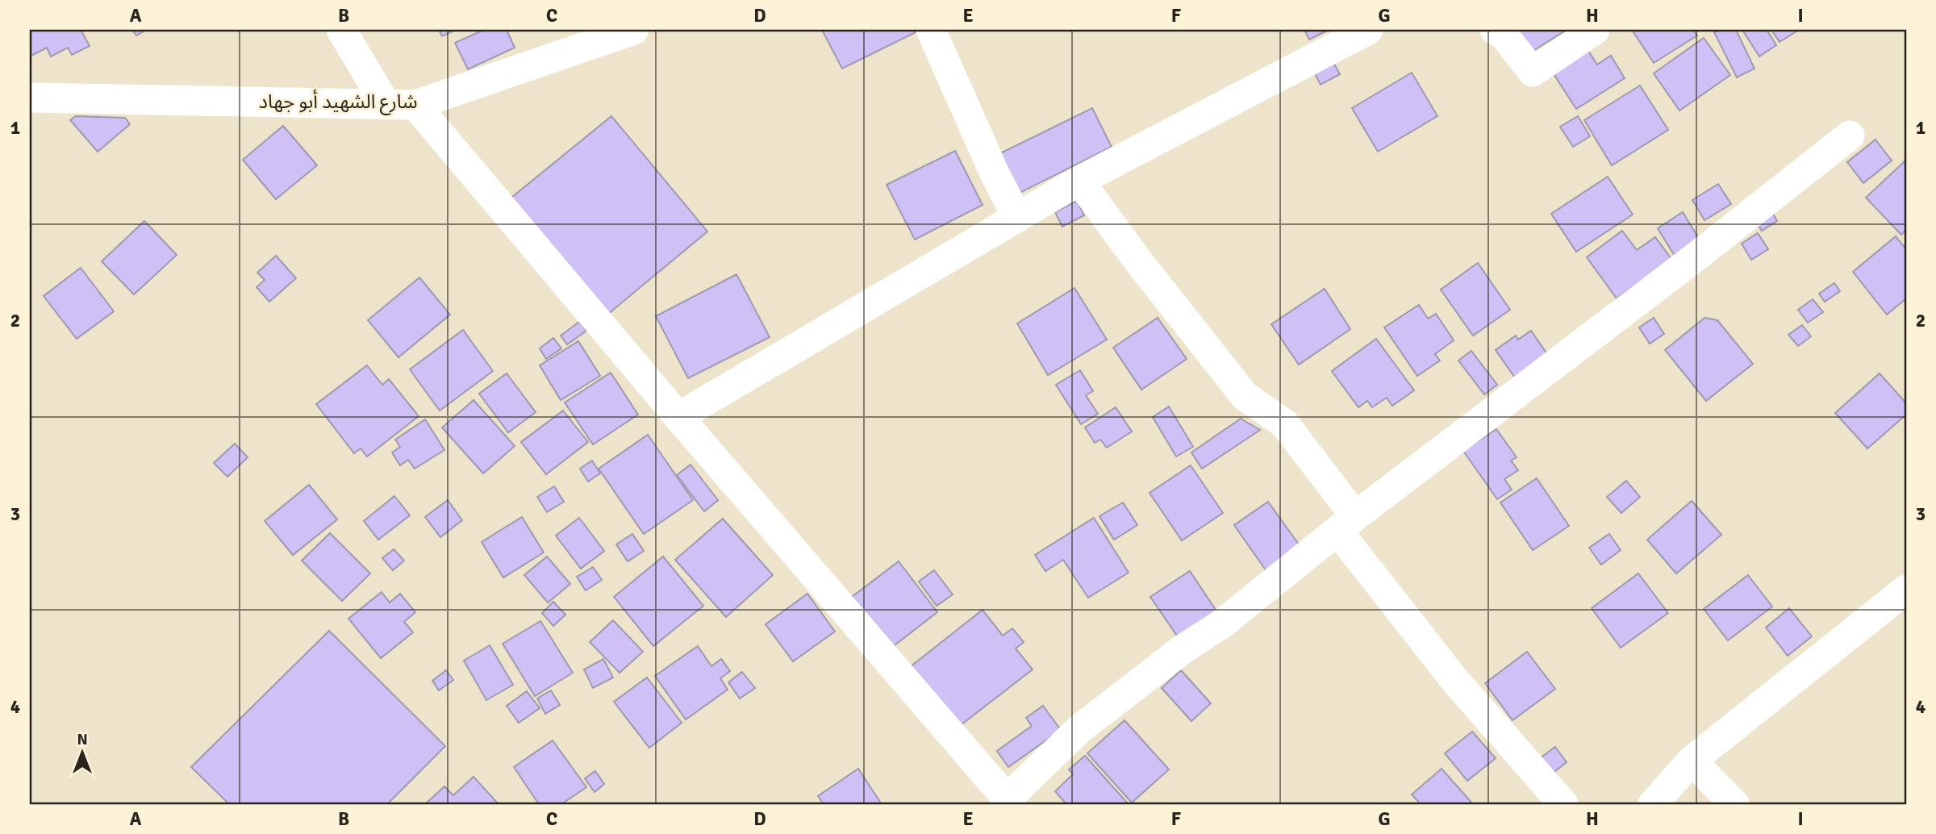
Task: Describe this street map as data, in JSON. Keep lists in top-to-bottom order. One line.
{"streets":{"street":["شارع الشهيد أبو جهاد"]},"north":"top","grid":{"columns":["A","B","C","D","E","F","G","H","I"],"rows":["1","2","3","4"]}}
